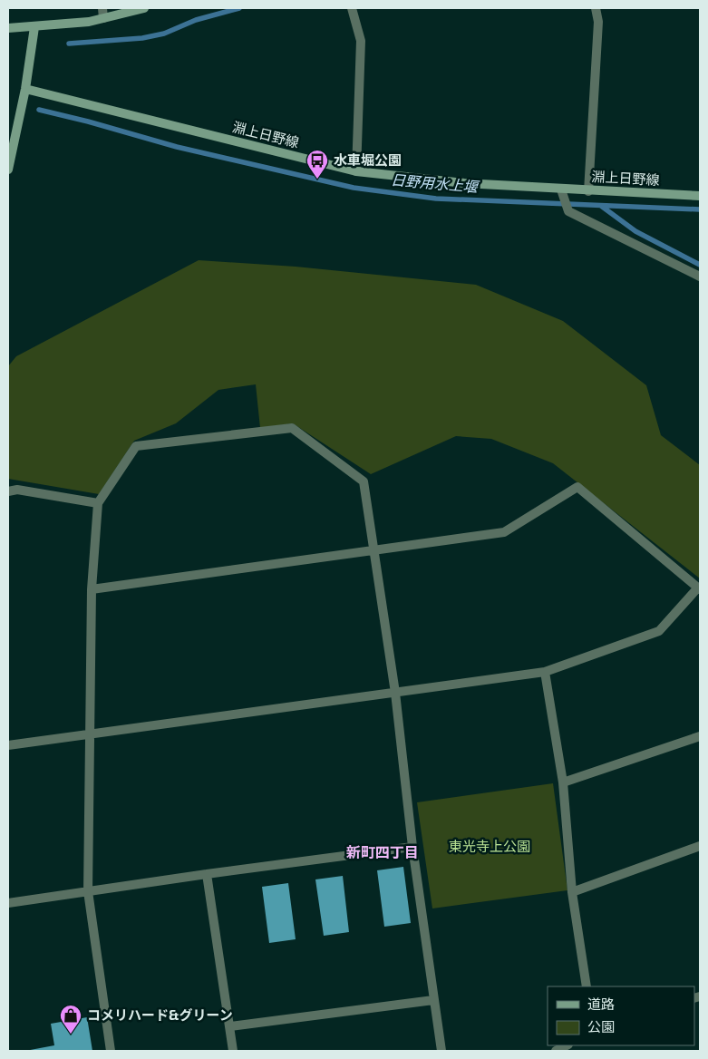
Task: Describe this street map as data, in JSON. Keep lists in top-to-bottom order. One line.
{"streets":{"main road":["淵上日野線"]},"districts":["新町四丁目"],"water":["日野用水上堰"],"parks":["東光寺上公園"],"places":{"bus stop":["水車堀公園"],"shop":["コメリハード&グリーン"]},"legend":["道路","公園"]}
